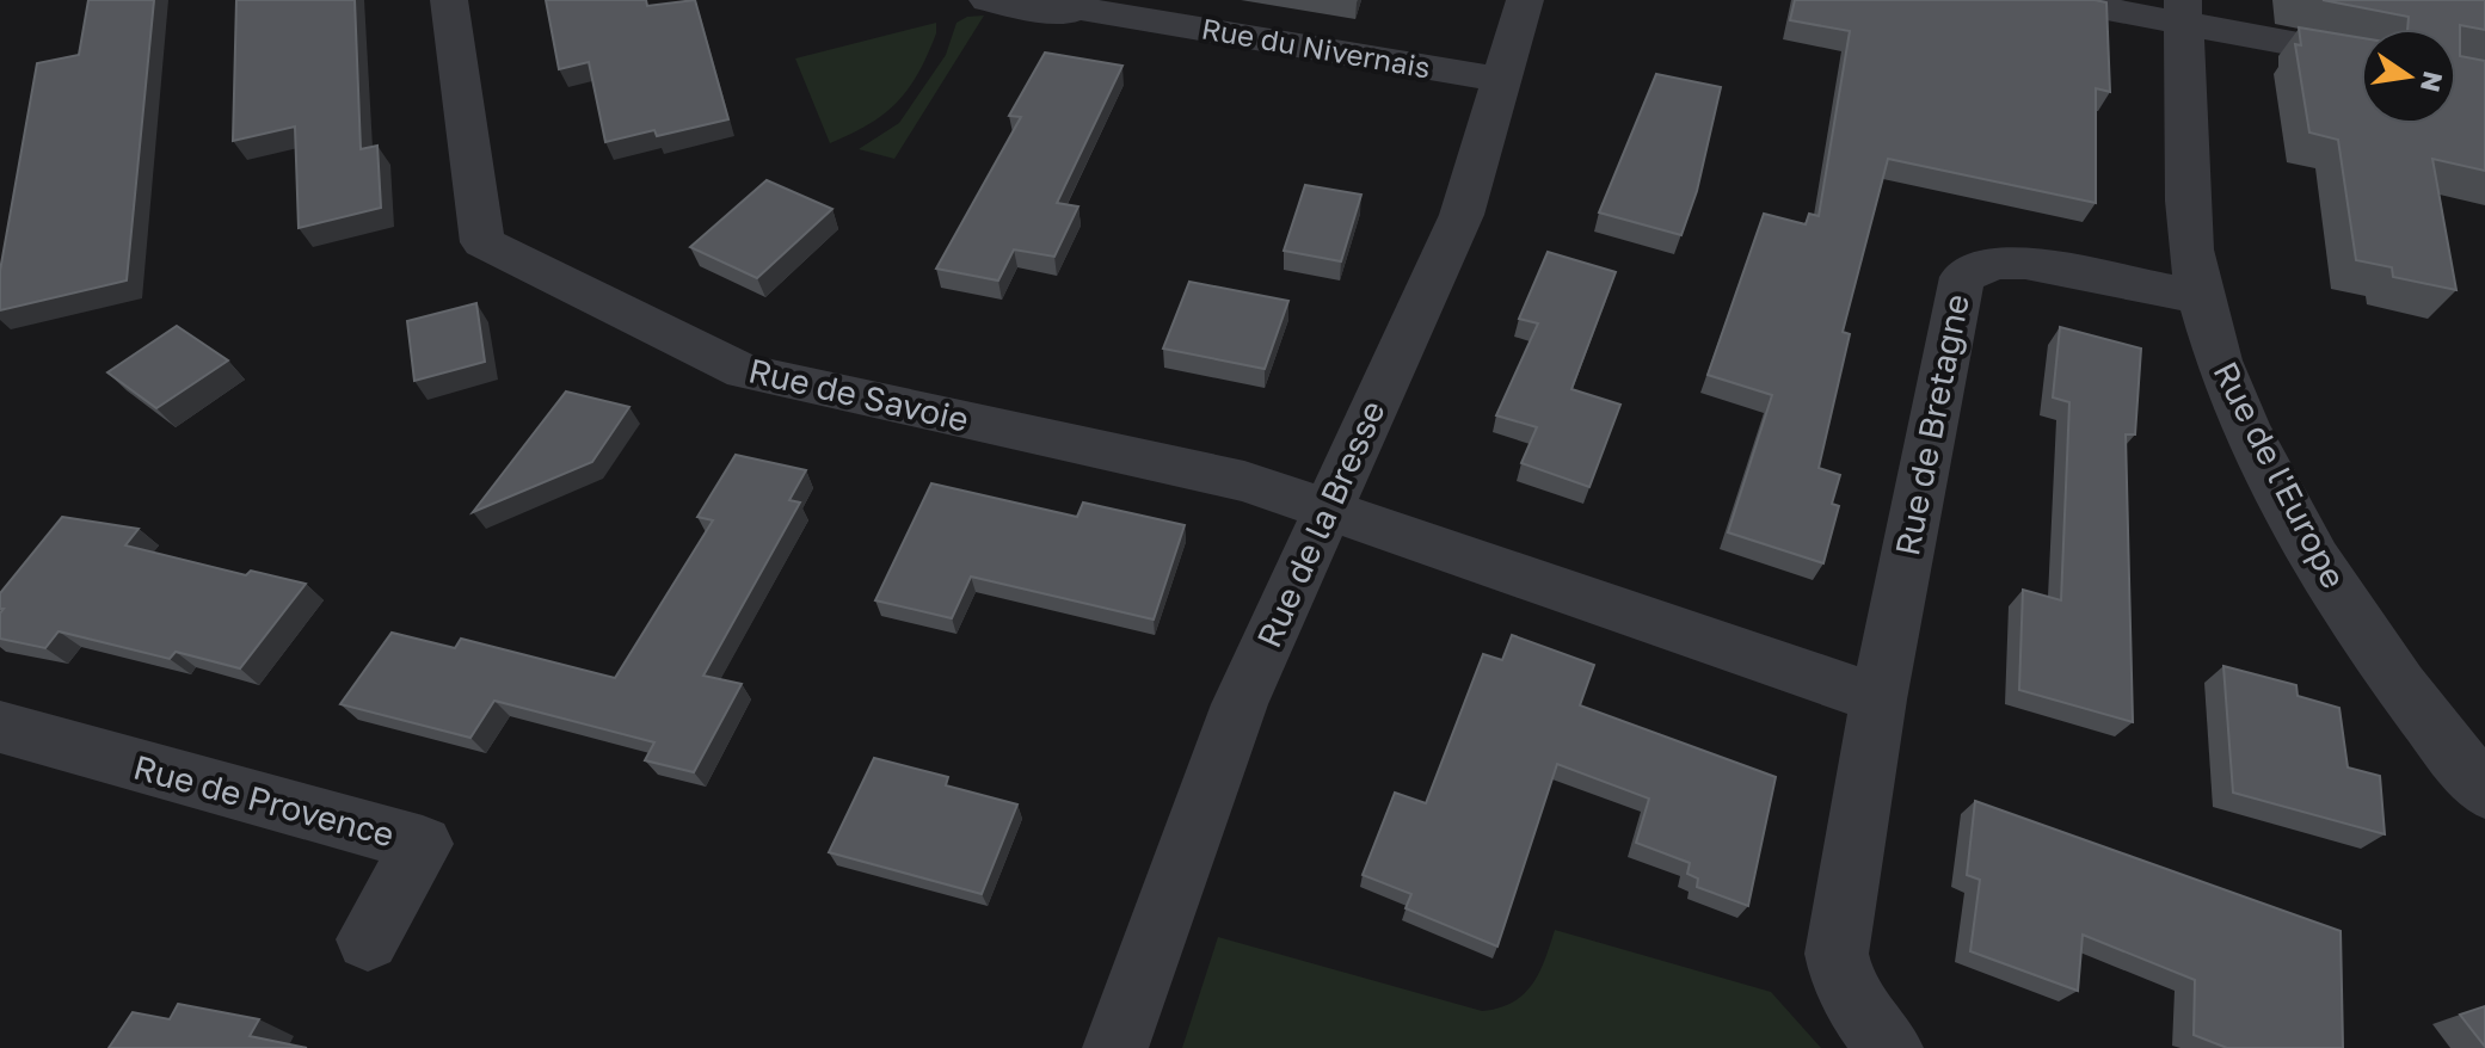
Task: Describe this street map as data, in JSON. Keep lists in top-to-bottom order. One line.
{"streets":{"street":["Rue du Nivernais","Rue de Savoie","Rue de Bretagne","Rue de l'Europe","Rue de la Bresse","Rue de Provence"]},"crossings":[["Rue du Nivernais","Rue de la Bresse"],["Rue de Savoie","Rue de la Bresse"],["Rue de Bretagne","Rue de l'Europe"]],"north":"right"}
